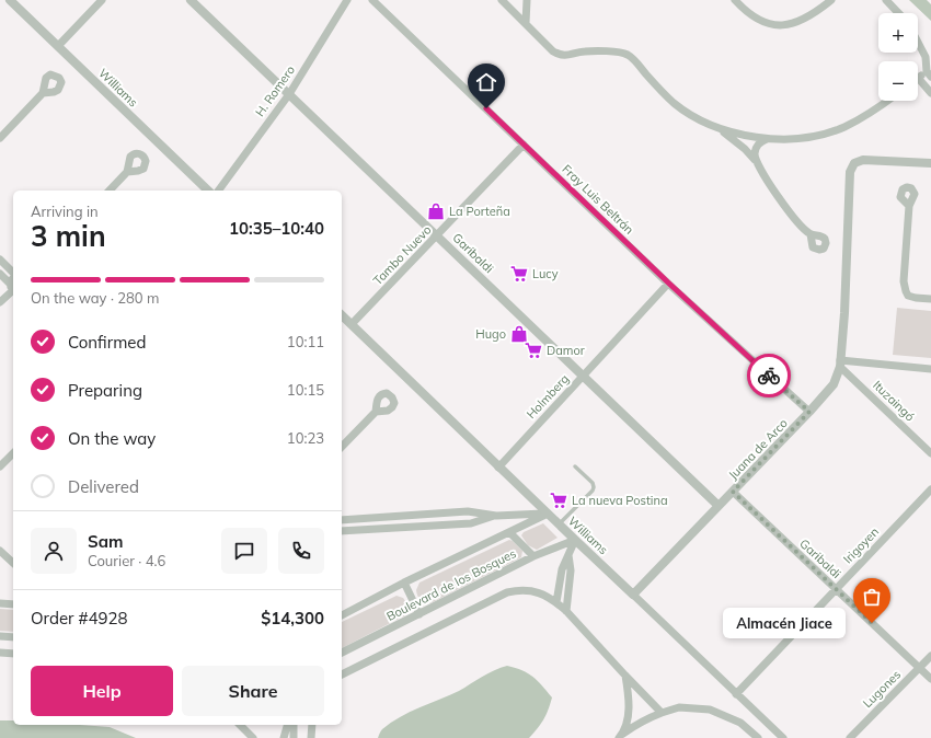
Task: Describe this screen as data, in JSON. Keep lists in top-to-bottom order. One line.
{"streets":{"street":["Williams","H. Romero","Fray Luis Beltrán","Garibaldi","Tambo Nuevo","Holmberg","Ituzaingó","Juana de Arco","Irigoyen","Boulevard de los Bosques","Lugones"]},"crossings":[["Williams","Tambo Nuevo"],["Williams","Holmberg"],["Williams","Juana de Arco"],["Williams","Irigoyen"],["Williams","Boulevard de los Bosques"],["H. Romero","Garibaldi"],["Fray Luis Beltrán","Tambo Nuevo"],["Fray Luis Beltrán","Holmberg"],["Fray Luis Beltrán","Juana de Arco"],["Garibaldi","Tambo Nuevo"],["Garibaldi","Holmberg"],["Garibaldi","Juana de Arco"],["Garibaldi","Irigoyen"],["Garibaldi","Lugones"],["Ituzaingó","Juana de Arco"]],"places":{"shop":["La Porteña","Hugo"],"supermarket":["Lucy","Damor","La nueva Postina"],"other":["Almacén Jiace"]},"page":{"map_buttons":["+","−"],"heading":["3 min","Arriving in","10:35–10:40"],"panel":["Sam","Courier · 4.6","Order #4928","$14,300"],"bar":"On the way · 280 m","list":[["Confirmed","10:11"],["Preparing","10:15"],["On the way","10:23"],"Delivered"],"bubble":"Almacén Jiace","buttons":["Help","Share"]}}
